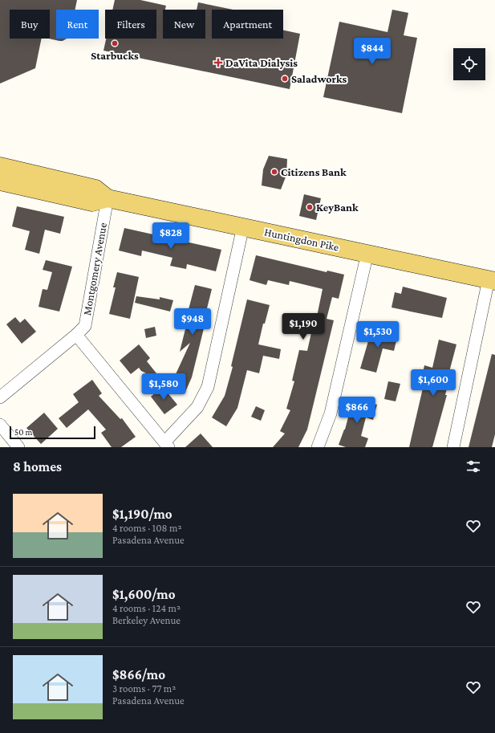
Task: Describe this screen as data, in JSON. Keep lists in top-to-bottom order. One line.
{"streets":{"main road":["Huntingdon Pike"],"street":["Montgomery Avenue"]},"crossings":[["Huntingdon Pike","Montgomery Avenue"]],"places":{"other":["Starbucks","Saladworks","Citizens Bank","KeyBank"],"health":["DaVita Dialysis"]},"scale_bar":"50 m","page":{"chip":["Buy","Rent","Filters","New","Apartment"],"price":["$844","$828","$948","$1,190","$1,530","$1,600","$1,580","$866"],"scale":"50 m","heading":"8 homes","list":[{"name":"$1,190/mo","note":"4 rooms · 108 m² · Pasadena Avenue"},{"name":"$1,600/mo","note":"4 rooms · 124 m² · Berkeley Avenue"},{"name":"$866/mo","note":"3 rooms · 77 m² · Pasadena Avenue"}]}}
